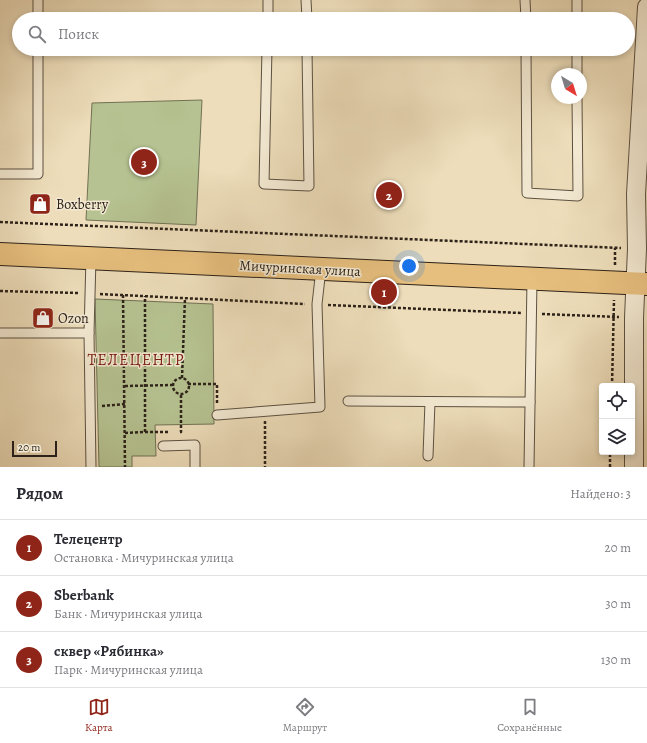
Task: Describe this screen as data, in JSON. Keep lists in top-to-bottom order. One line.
{"streets":{"main road":["Мичуринская улица"]},"districts":["ТЕЛЕЦЕНТР"],"places":{"shop":["Boxberry","Ozon"]},"scale_bar":"20 m","north":"bottom right","page":{"search":"Поиск","pins":["3","2","1"],"scale":"20 m","heading":["Рядом","Найдено: 3"],"list":[{"mark":"1","name":"Телецентр","note":"Остановка · Мичуринская улица","value":"20 m"},{"mark":"2","name":"Sberbank","note":"Банк · Мичуринская улица","value":"30 m"},{"mark":"3","name":"сквер «Рябинка»","note":"Парк · Мичуринская улица","value":"130 m"}],"nav":["Карта","Маршрут","Сохранённые"]}}
